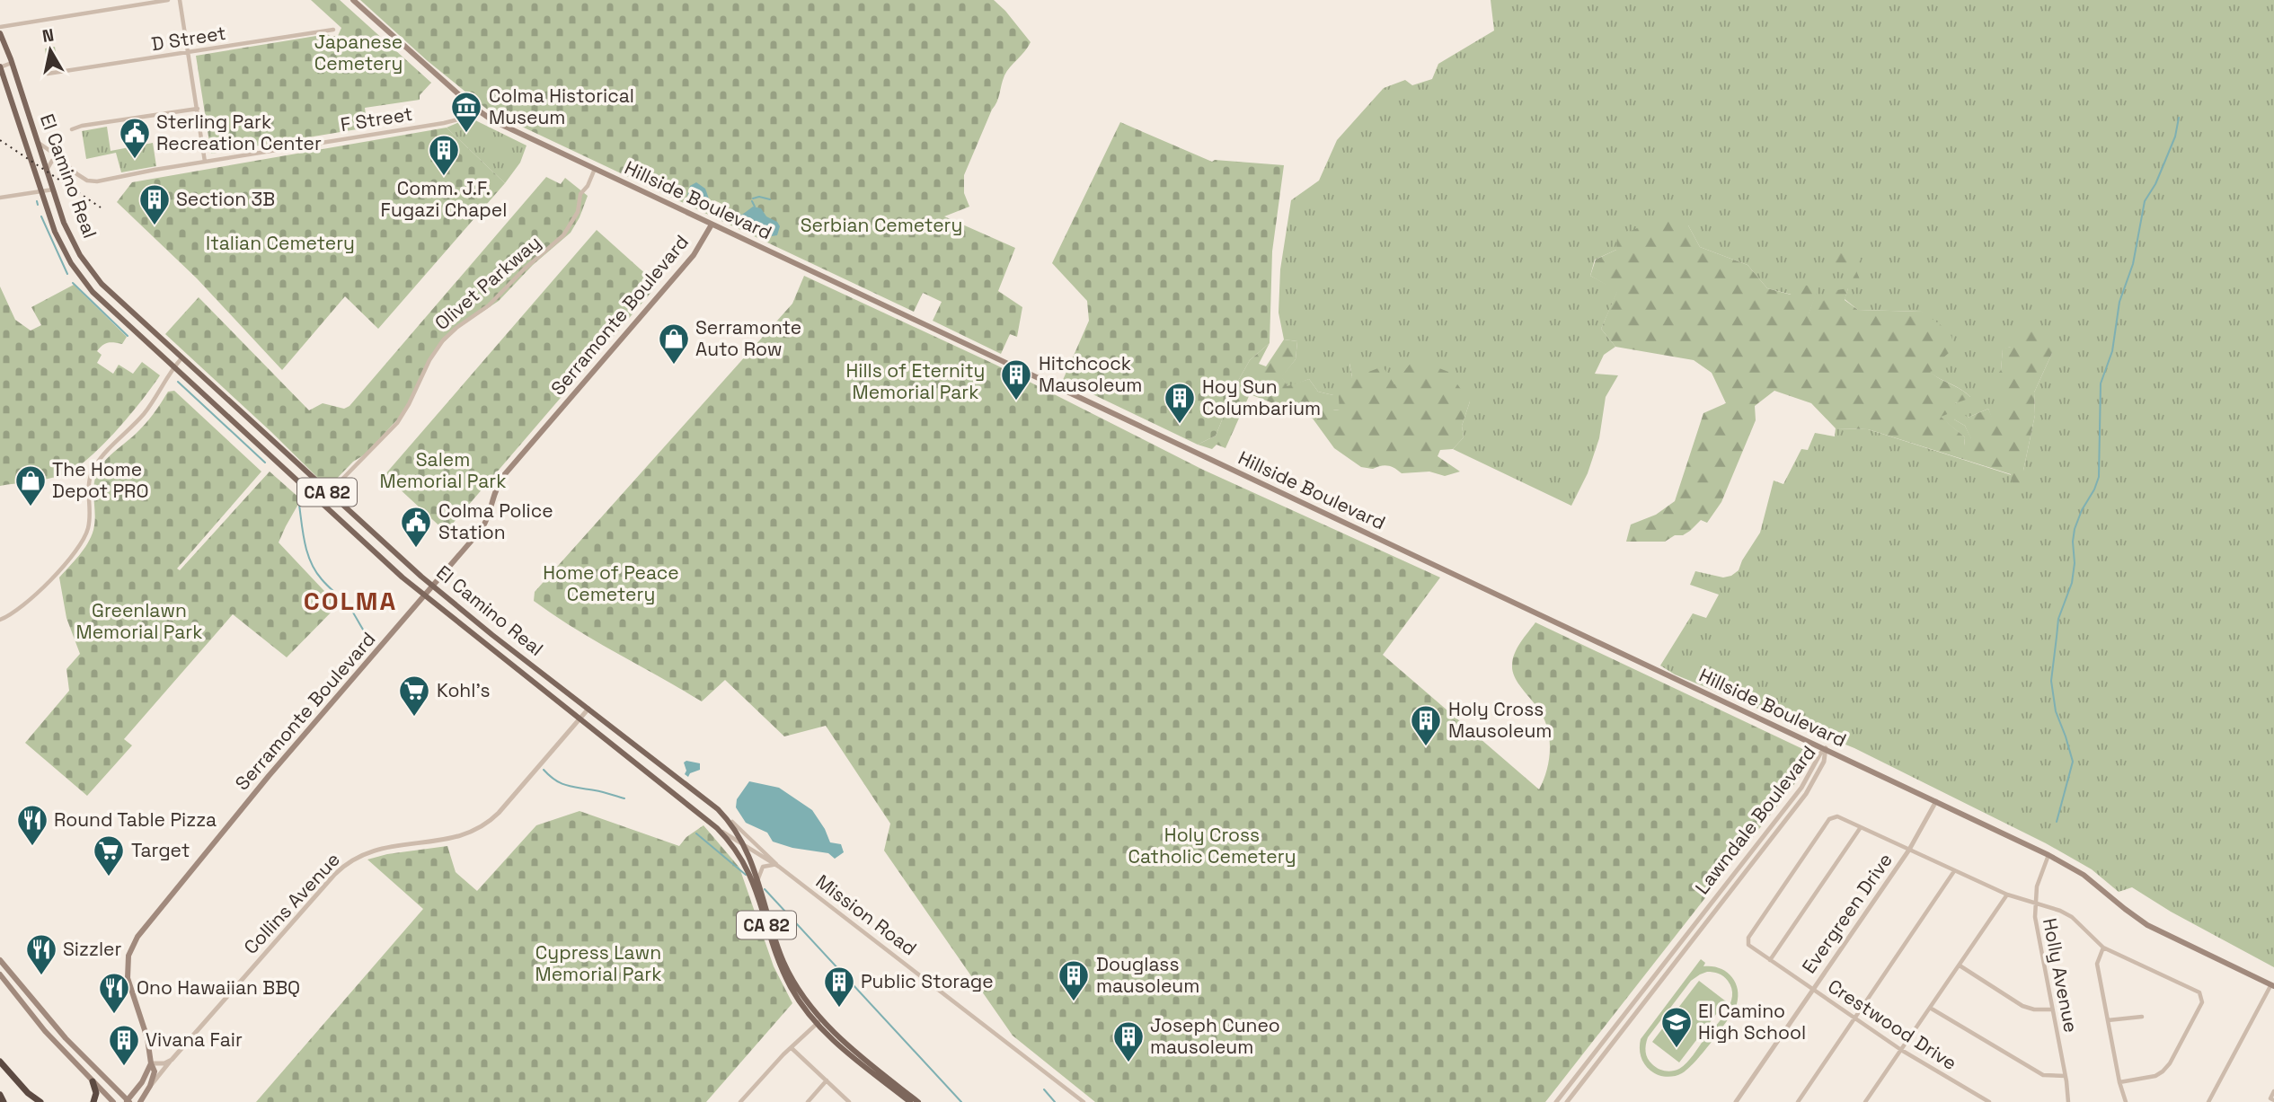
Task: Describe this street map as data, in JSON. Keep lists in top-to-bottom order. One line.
{"streets":{"main road":["El Camino Real","Hillside Boulevard","Serramonte Boulevard","CA 82"],"street":["D Street","F Street","Olivet Parkway","Lawndale Boulevard","Collins Avenue","Evergreen Drive","Mission Road","Holly Avenue","Crestwood Drive"]},"crossings":[["F Street","El Camino Real"],["F Street","Hillside Boulevard"],["El Camino Real","Olivet Parkway"],["El Camino Real","Serramonte Boulevard"],["El Camino Real","Collins Avenue"],["El Camino Real","Mission Road"],["Hillside Boulevard","Olivet Parkway"],["Hillside Boulevard","Serramonte Boulevard"],["Hillside Boulevard","Lawndale Boulevard"],["Hillside Boulevard","Evergreen Drive"],["Hillside Boulevard","Holly Avenue"],["Serramonte Boulevard","Collins Avenue"],["Evergreen Drive","Crestwood Drive"]],"districts":["COLMA"],"parks":["Japanese Cemetery","Serbian Cemetery","Italian Cemetery","Hills of Eternity Memorial Park","Salem Memorial Park","Home of Peace Cemetery","Greenlawn Memorial Park","Holy Cross Catholic Cemetery","Cypress Lawn Memorial Park"],"places":{"museum":["Colma Historical Museum"],"public building":["Sterling Park Recreation Center","Colma Police Station"],"building":["Comm. J.F. Fugazi Chapel","Section 3B","Hitchcock Mausoleum","Hoy Sun Columbarium","Holy Cross Mausoleum","Douglass mausoleum","Public Storage","Joseph Cuneo mausoleum","Vivana Fair"],"shop":["Serramonte Auto Row","The Home Depot PRO"],"supermarket":["Kohl's","Target"],"restaurant":["Round Table Pizza","Sizzler","Ono Hawaiian BBQ"],"school or university":["El Camino High School"]},"north":"top"}
